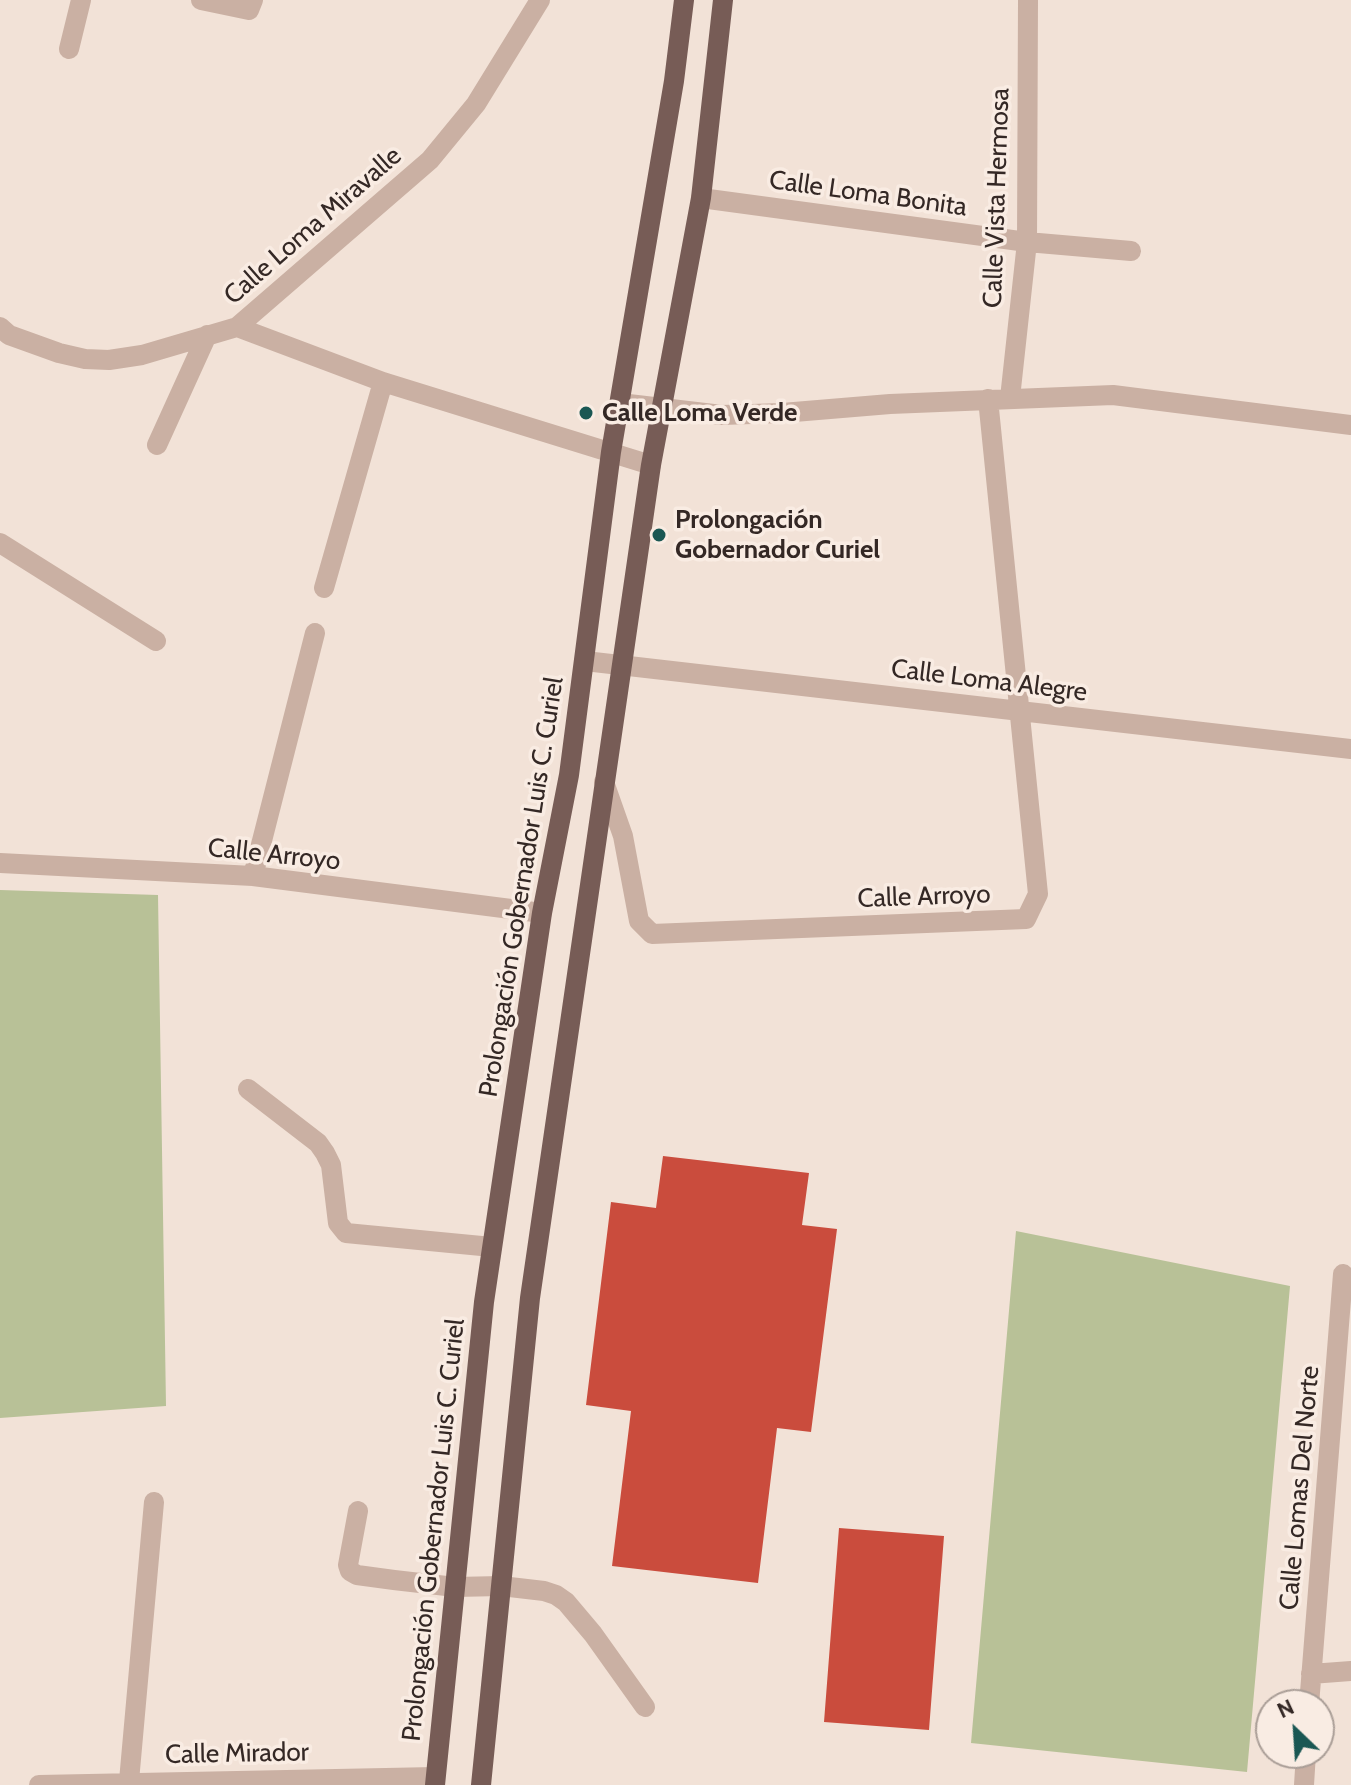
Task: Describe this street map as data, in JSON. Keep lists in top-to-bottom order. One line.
{"streets":{"main road":["Prolongación Gobernador Luis C. Curiel"],"street":["Calle Loma Bonita","Calle Vista Hermosa","Calle Loma Miravalle","Calle Loma Alegre","Calle Arroyo","Calle Lomas Del Norte","Calle Mirador"]},"crossings":[["Calle Loma Bonita","Calle Vista Hermosa"],["Calle Loma Alegre","Calle Arroyo"],["Calle Loma Alegre","Prolongación Gobernador Luis C. Curiel"],["Calle Arroyo","Prolongación Gobernador Luis C. Curiel"],["Prolongación Gobernador Luis C. Curiel","Calle Mirador"]],"places":["Calle Loma Verde","Prolongación Gobernador Curiel"],"north":"top left"}
